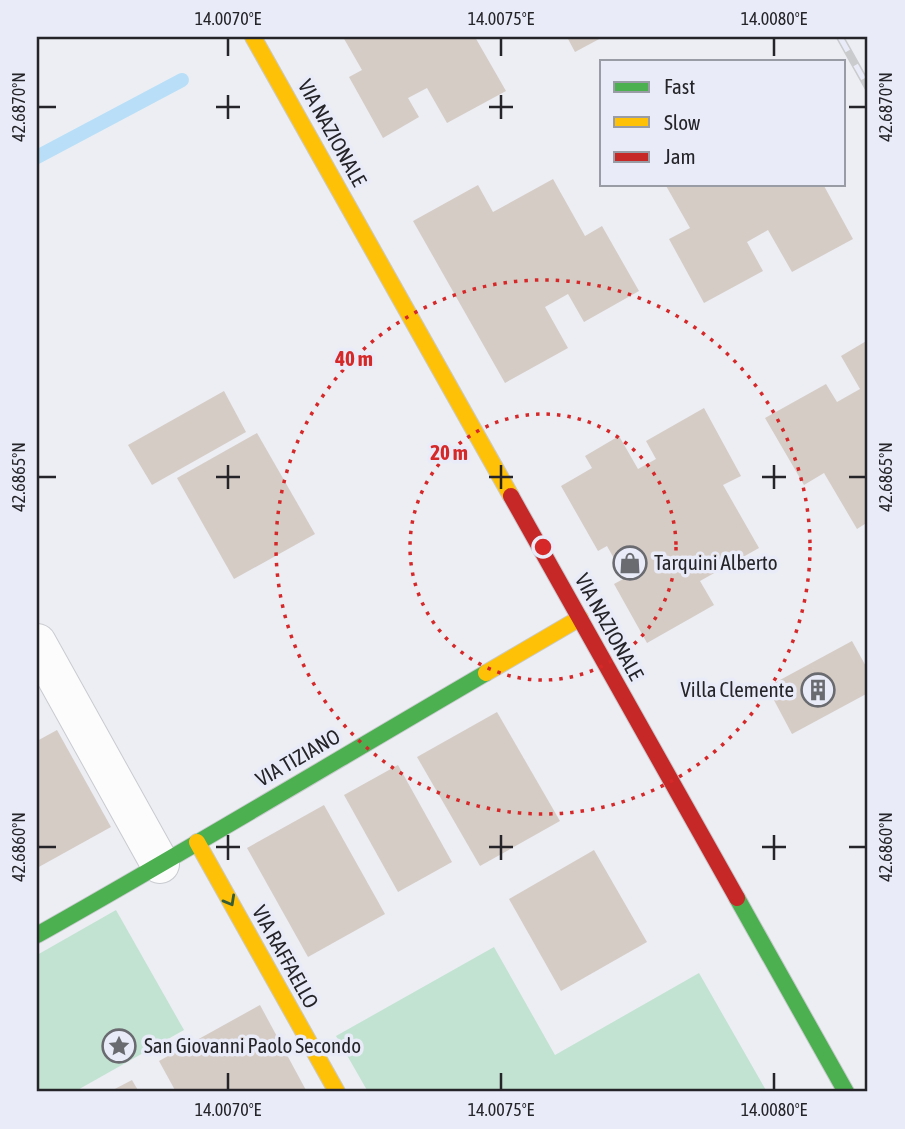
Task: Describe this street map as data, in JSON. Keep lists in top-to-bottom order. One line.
{"streets":{"main road":["VIA NAZIONALE","VIA TIZIANO","VIA RAFFAELLO"]},"crossings":[["VIA NAZIONALE","VIA TIZIANO"],["VIA TIZIANO","VIA RAFFAELLO"]],"one_way":["VIA RAFFAELLO"],"places":{"shop":["Tarquini Alberto"],"building":["Villa Clemente"],"place":["San Giovanni Paolo Secondo"]},"legend":["Fast","Slow","Jam"],"coordinates":["14.0070°E","14.0075°E","14.0080°E","42.6870°N","42.6865°N","42.6860°N"],"rings":["40 m","20 m"]}
